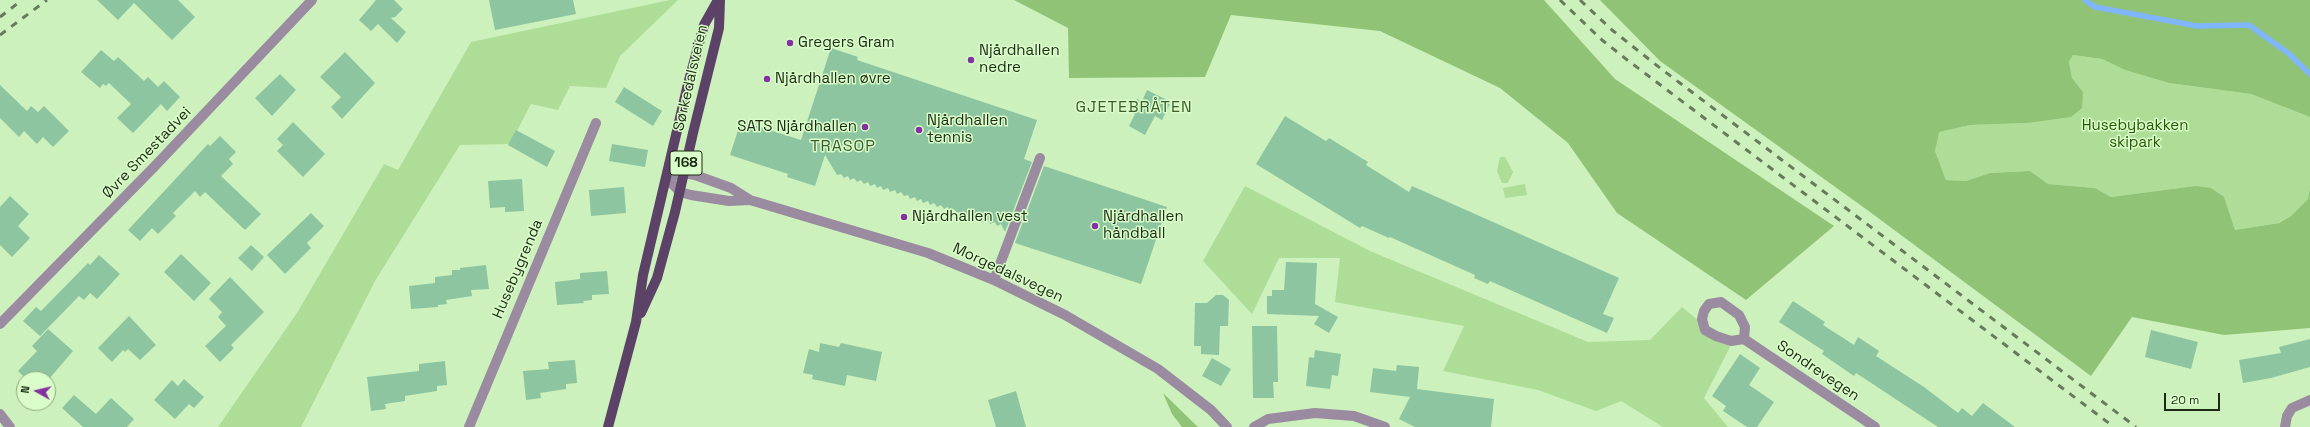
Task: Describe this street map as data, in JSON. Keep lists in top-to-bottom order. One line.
{"streets":{"main road":["Sørkedalsveien","168"],"street":["Øvre Smestadvei","Husebygrenda","Morgedalsvegen","Sondrevegen"]},"crossings":[["Sørkedalsveien","Morgedalsvegen"]],"districts":["GJETEBRÅTEN","TRASOP"],"parks":["Husebybakken skipark"],"places":["Gregers Gram","Njårdhallen nedre","Njårdhallen øvre","SATS Njårdhallen","Njårdhallen tennis","Njårdhallen vest","Njårdhallen håndball"],"scale_bar":"20 m","north":"left"}
